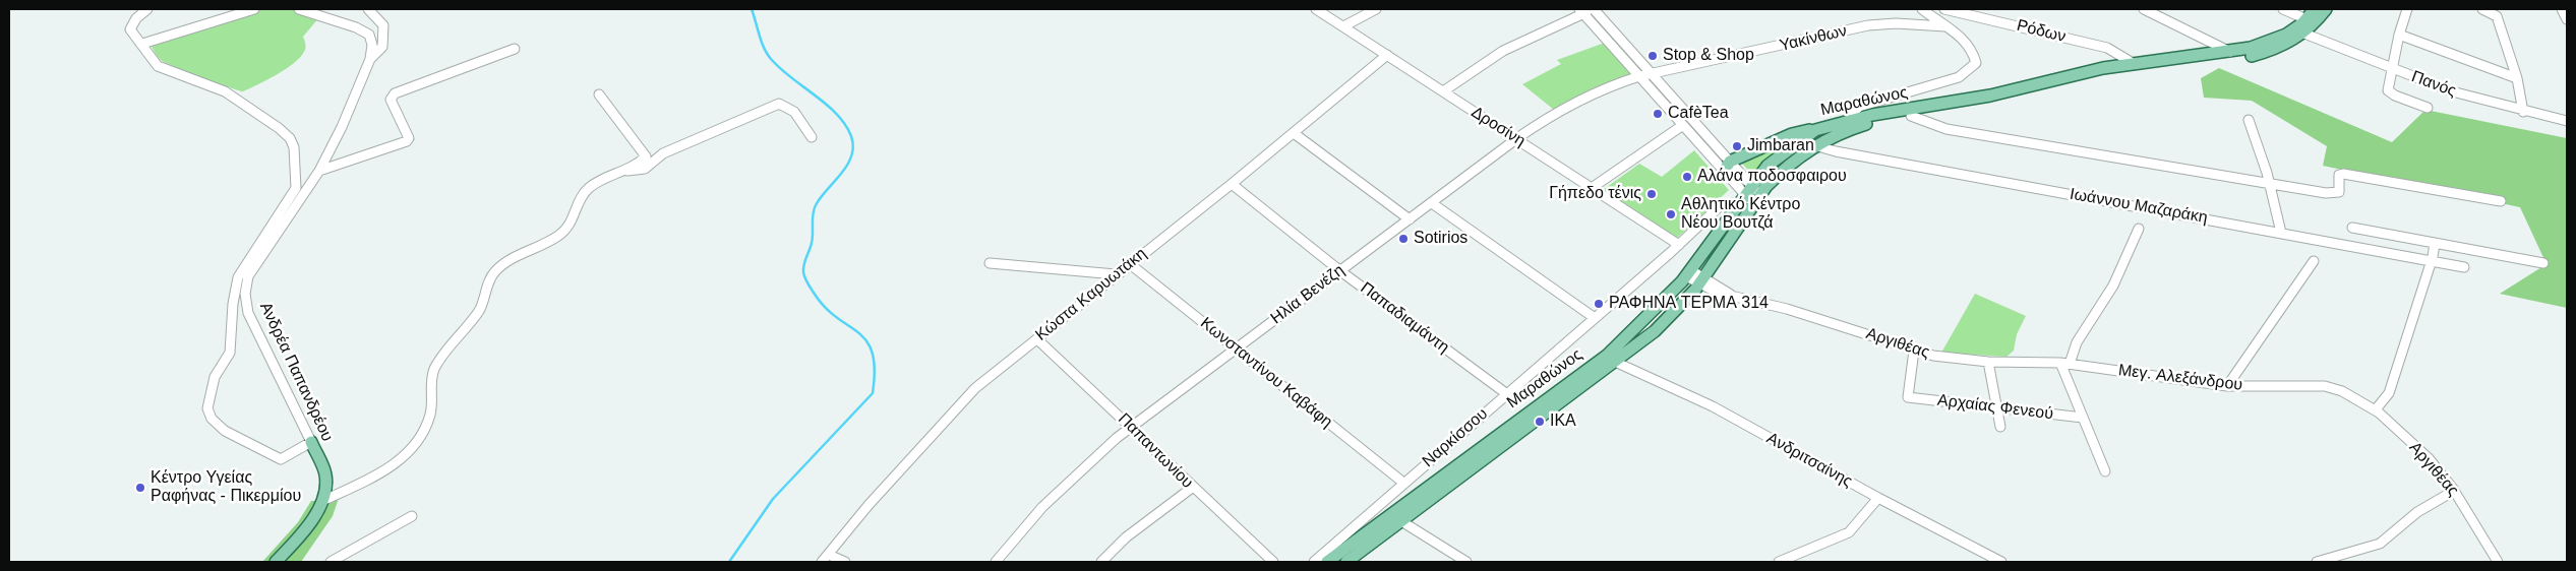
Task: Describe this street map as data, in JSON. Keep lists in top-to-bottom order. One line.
{"streets":{"main road":["Μαραθώνος","Ανδρέα Παπανδρέου"],"street":["Ρόδων","Υακίνθων","Πανός","Δροσίνη","Ιωάννου Μαζαράκη","Κώστα Καρυωτάκη","Ηλία Βενέζη","Παπαδιαμάντη","Αργιθέας","Κωνσταντίνου Καβάφη","Μεγ. Αλεξάνδρου","Αρχαίας Φενεού","Ναρκίσσου","Παπαντωνίου","Ανδριτσαίνης"]},"crossings":[["Ρόδων","Μαραθώνος"],["Υακίνθων","Ηλία Βενέζη"],["Πανός","Μαραθώνος"],["Μαραθώνος","Ιωάννου Μαζαράκη"],["Μαραθώνος","Αργιθέας"],["Μαραθώνος","Ναρκίσσου"],["Μαραθώνος","Ανδριτσαίνης"],["Δροσίνη","Κώστα Καρυωτάκη"],["Δροσίνη","Ηλία Βενέζη"],["Δροσίνη","Ναρκίσσου"],["Κώστα Καρυωτάκη","Παπαδιαμάντη"],["Κώστα Καρυωτάκη","Κωνσταντίνου Καβάφη"],["Κώστα Καρυωτάκη","Παπαντωνίου"],["Ηλία Βενέζη","Παπαδιαμάντη"],["Ηλία Βενέζη","Κωνσταντίνου Καβάφη"],["Ηλία Βενέζη","Παπαντωνίου"],["Παπαδιαμάντη","Ναρκίσσου"],["Αργιθέας","Μεγ. Αλεξάνδρου"],["Αργιθέας","Αρχαίας Φενεού"],["Κωνσταντίνου Καβάφη","Ναρκίσσου"]],"places":["Stop & Shop","CafèTea","Jimbaran","Αλάνα ποδοσφαιρου","Γήπεδο τένις","Αθλητικό Κέντρο Νέου Βουτζά","Sotirios","ΡΑΦΗΝΑ ΤΕΡΜΑ 314","ΙΚΑ","Κέντρο Υγείας Ραφήνας - Πικερμίου"]}
